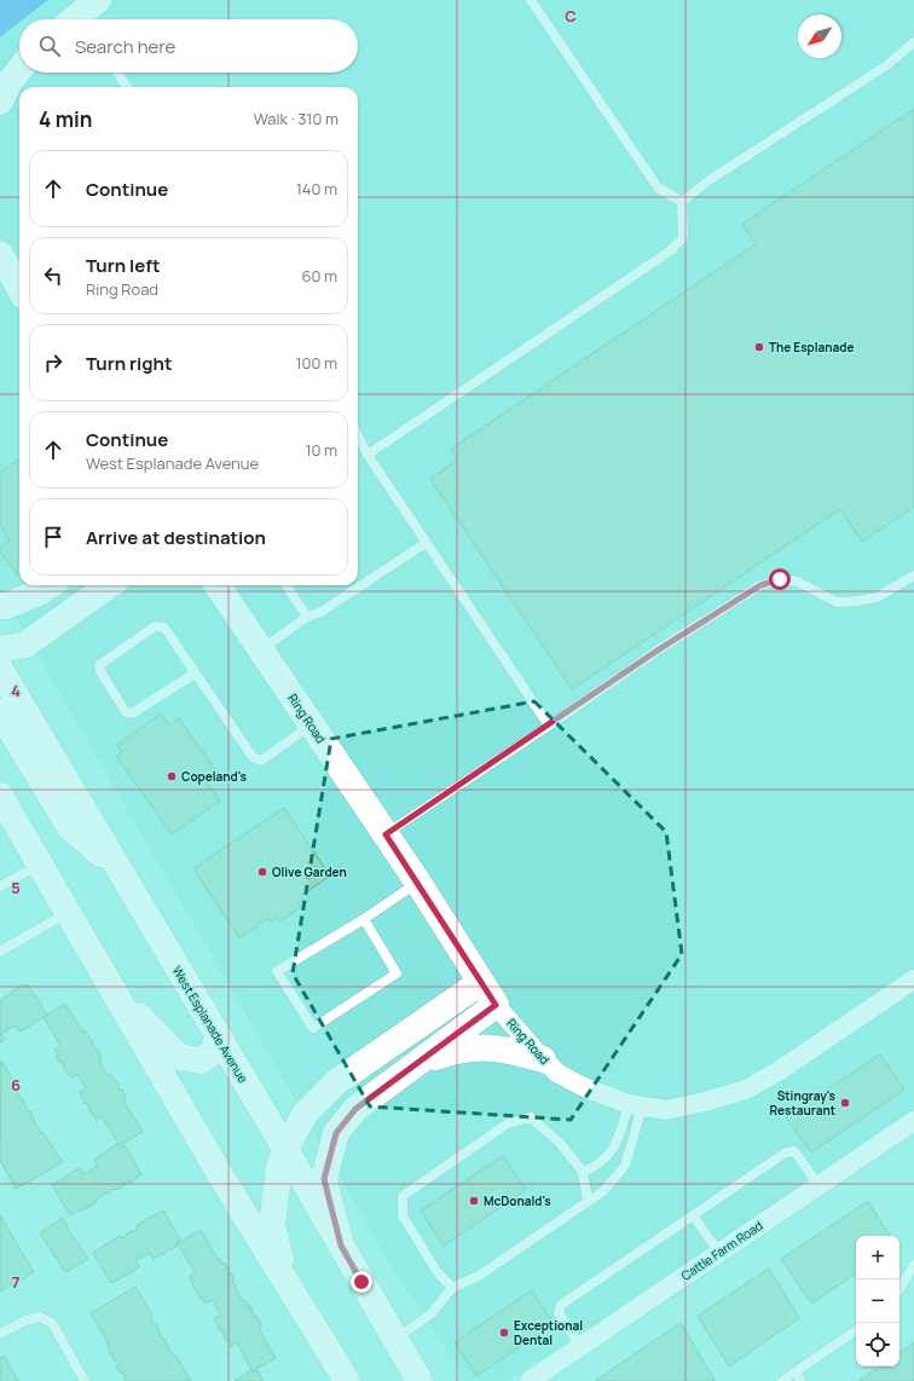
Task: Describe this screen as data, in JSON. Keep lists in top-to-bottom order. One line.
{"streets":{"main road":["Ring Road","West Esplanade Avenue"],"street":["Cattle Farm Road"]},"places":["The Esplanade","Copeland's","Olive Garden","Stingray's Restaurant","McDonald's","Exceptional Dental"],"north":"bottom left","page":{"search":"Search here","heading":["4 min","Walk · 310 m"],"list":[["Continue","140 m"],["Turn left","Ring Road","60 m"],["Turn right","100 m"],["Continue","West Esplanade Avenue","10 m"],"Arrive at destination"],"map_buttons":["+","−"]},"grid":{"columns":["C"],"rows":["4","5","6","7"]}}
